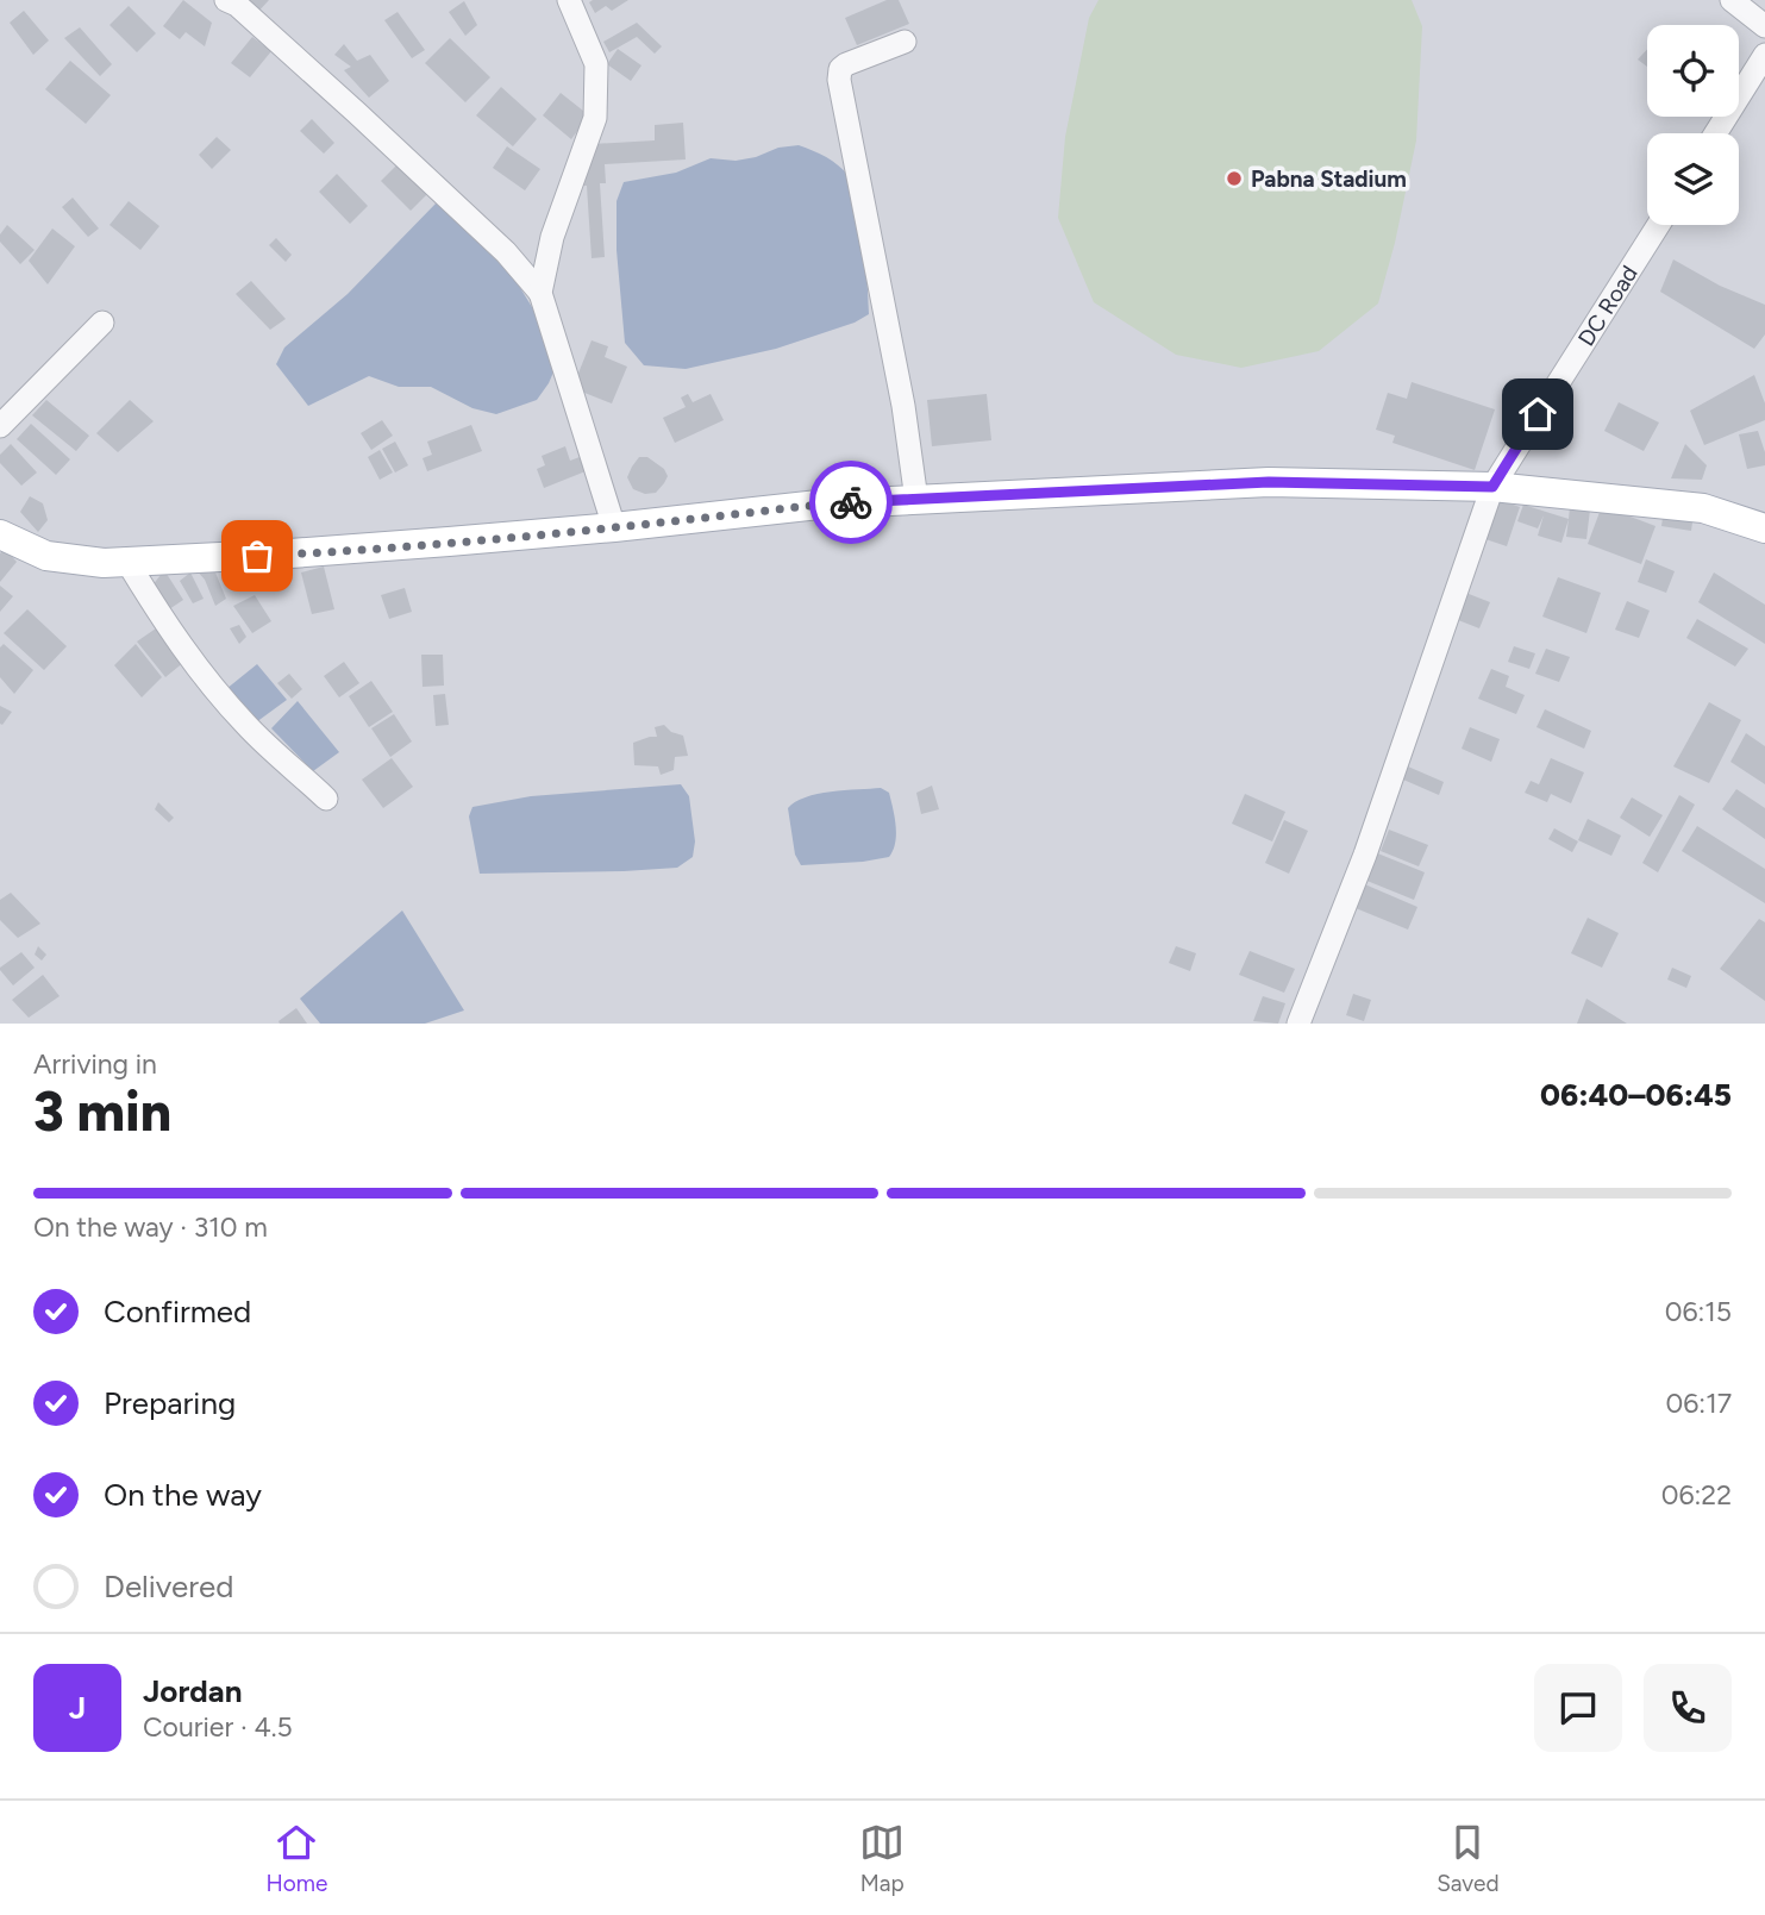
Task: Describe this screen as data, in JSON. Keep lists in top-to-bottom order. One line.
{"streets":{"street":["DC Road"]},"places":["Pabna Stadium"],"page":{"heading":["3 min","Arriving in","06:40–06:45"],"panel":["Jordan","Courier · 4.5"],"bar":"On the way · 310 m","list":[["Confirmed","06:15"],["Preparing","06:17"],["On the way","06:22"],"Delivered"],"round":"J","tabs":["Home","Map","Saved"]}}
